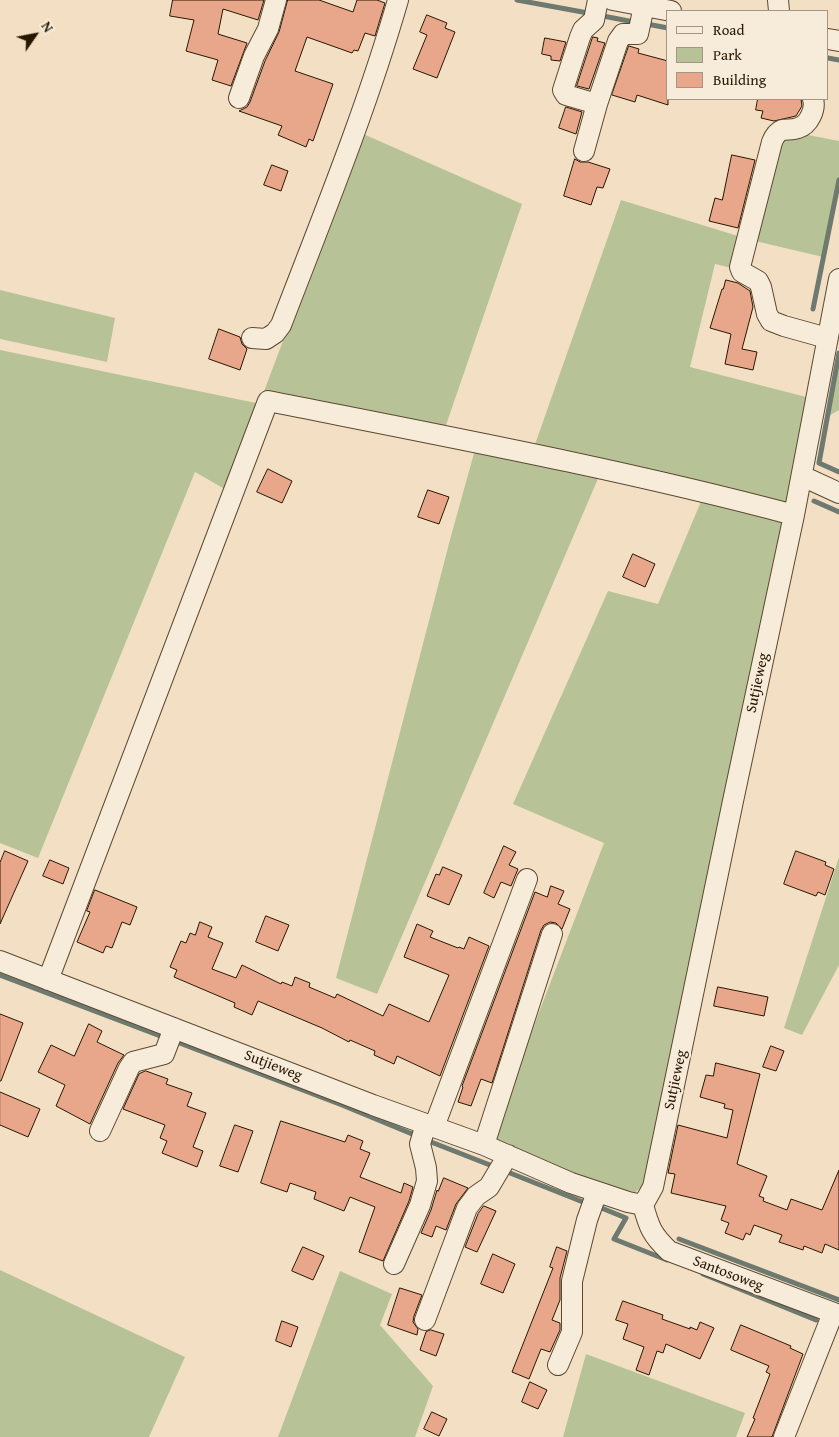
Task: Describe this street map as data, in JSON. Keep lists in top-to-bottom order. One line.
{"streets":{"street":["Sutjieweg","Santosoweg"]},"crossings":[["Sutjieweg","Santosoweg"]],"legend":["Road","Park","Building"],"north":"top right"}
